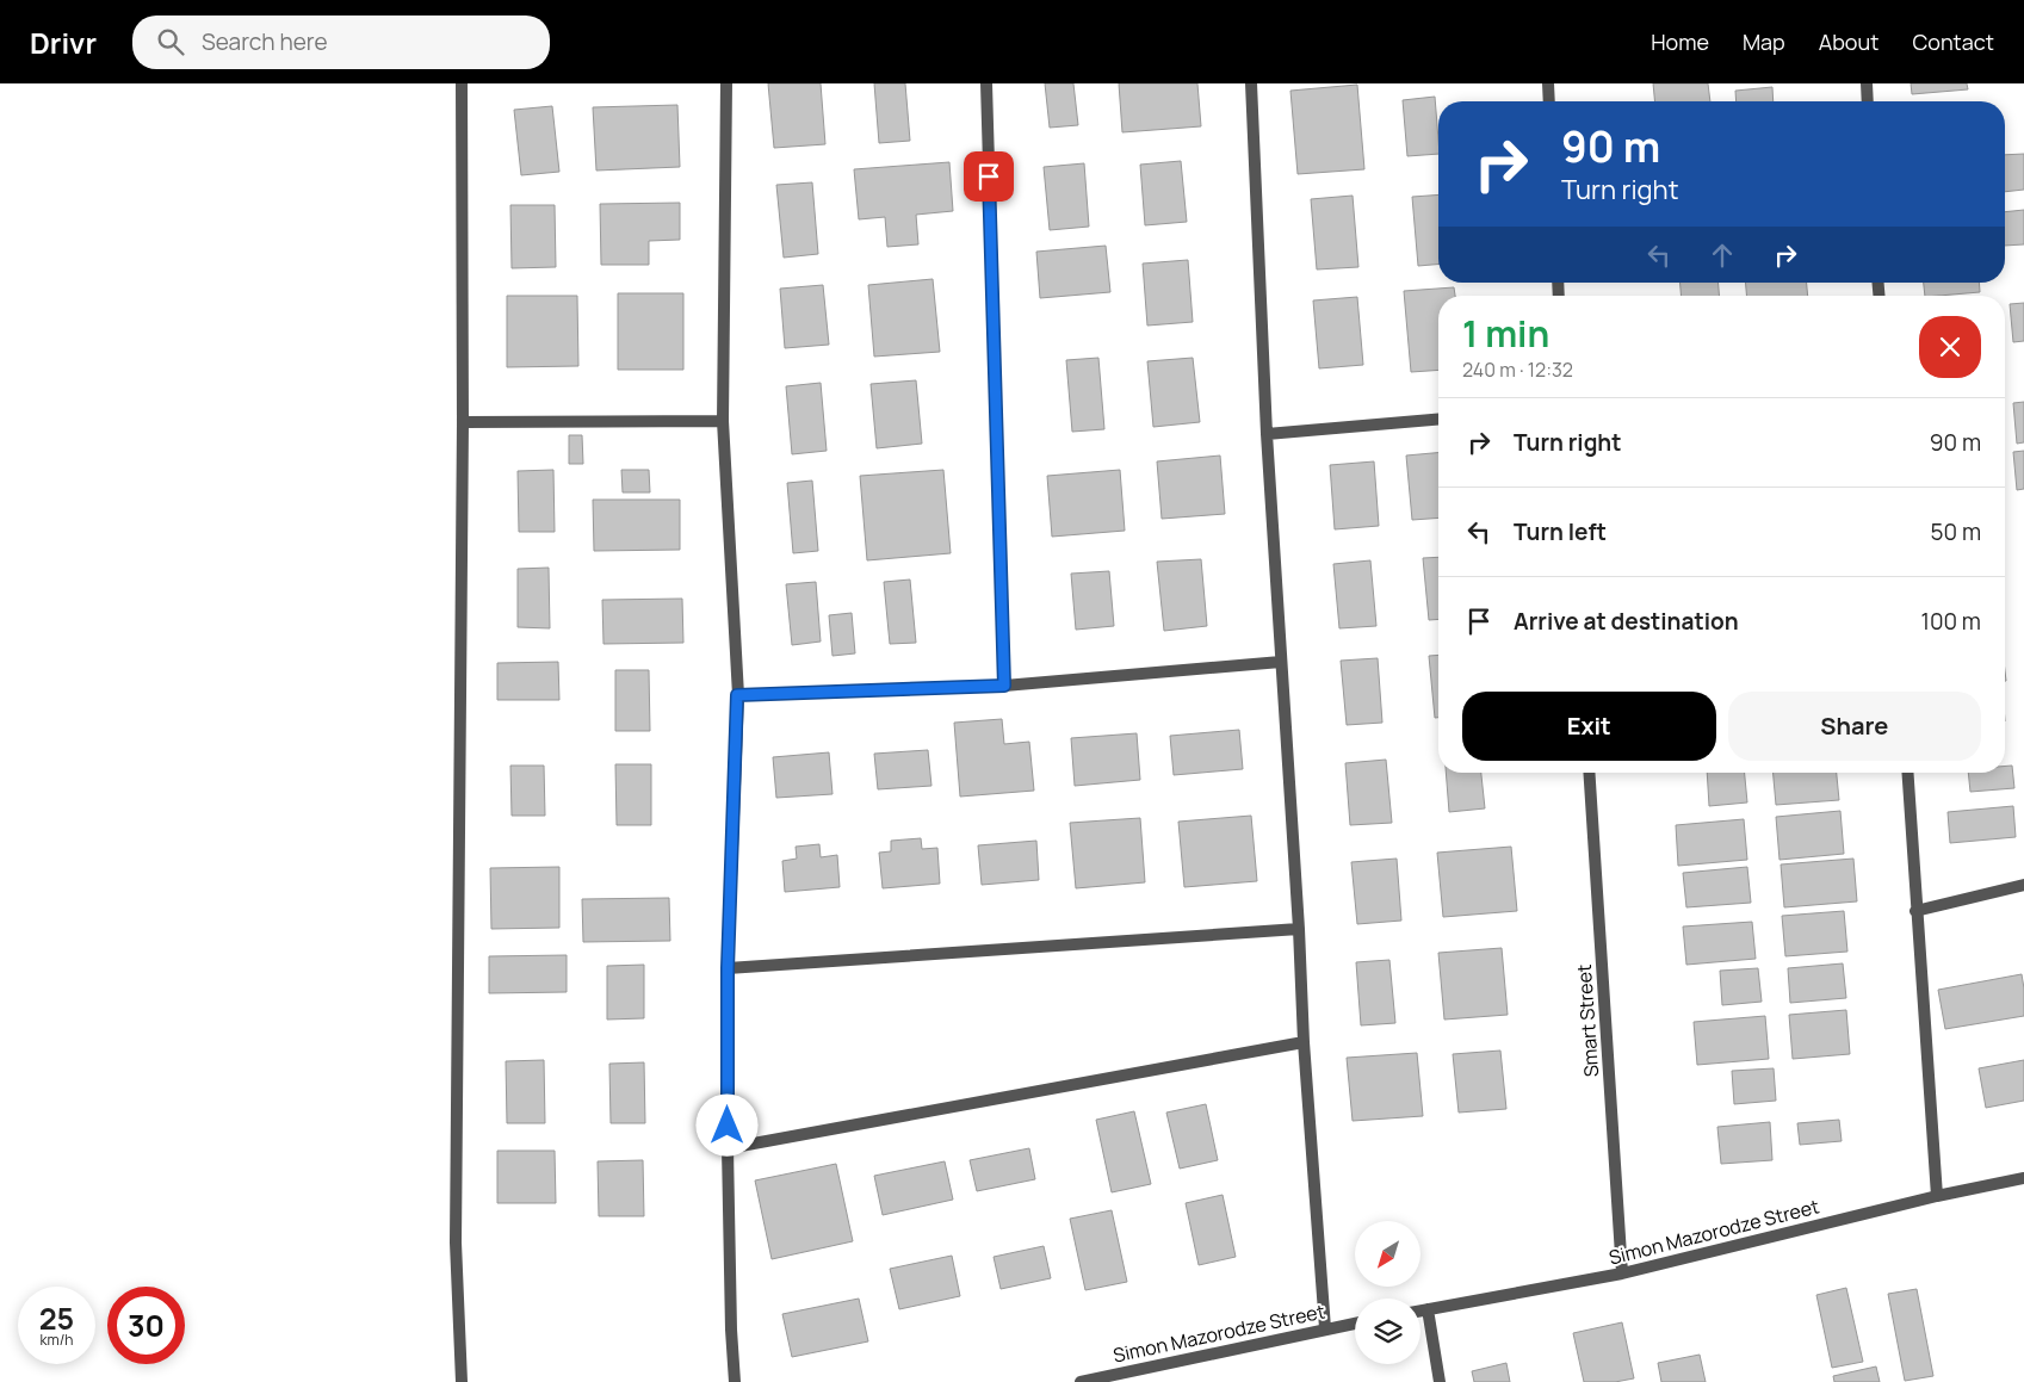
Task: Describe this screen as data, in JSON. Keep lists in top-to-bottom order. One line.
{"streets":{"street":["Smart Street","Simon Mazorodze Street"]},"crossings":[["Smart Street","Simon Mazorodze Street"]],"north":"bottom left","page":{"header":"Drivr","search":"Search here","nav":["Home","Map","About","Contact"],"turn":["90 m","Turn right"],"heading":["1 min","240 m · 12:32"],"list":[{"name":"Turn right","value":"90 m"},{"name":"Turn left","value":"50 m"},{"name":"Arrive at destination","value":"100 m"}],"buttons":["Exit","Share"],"speed":"25 km/h","limit":"30"}}
